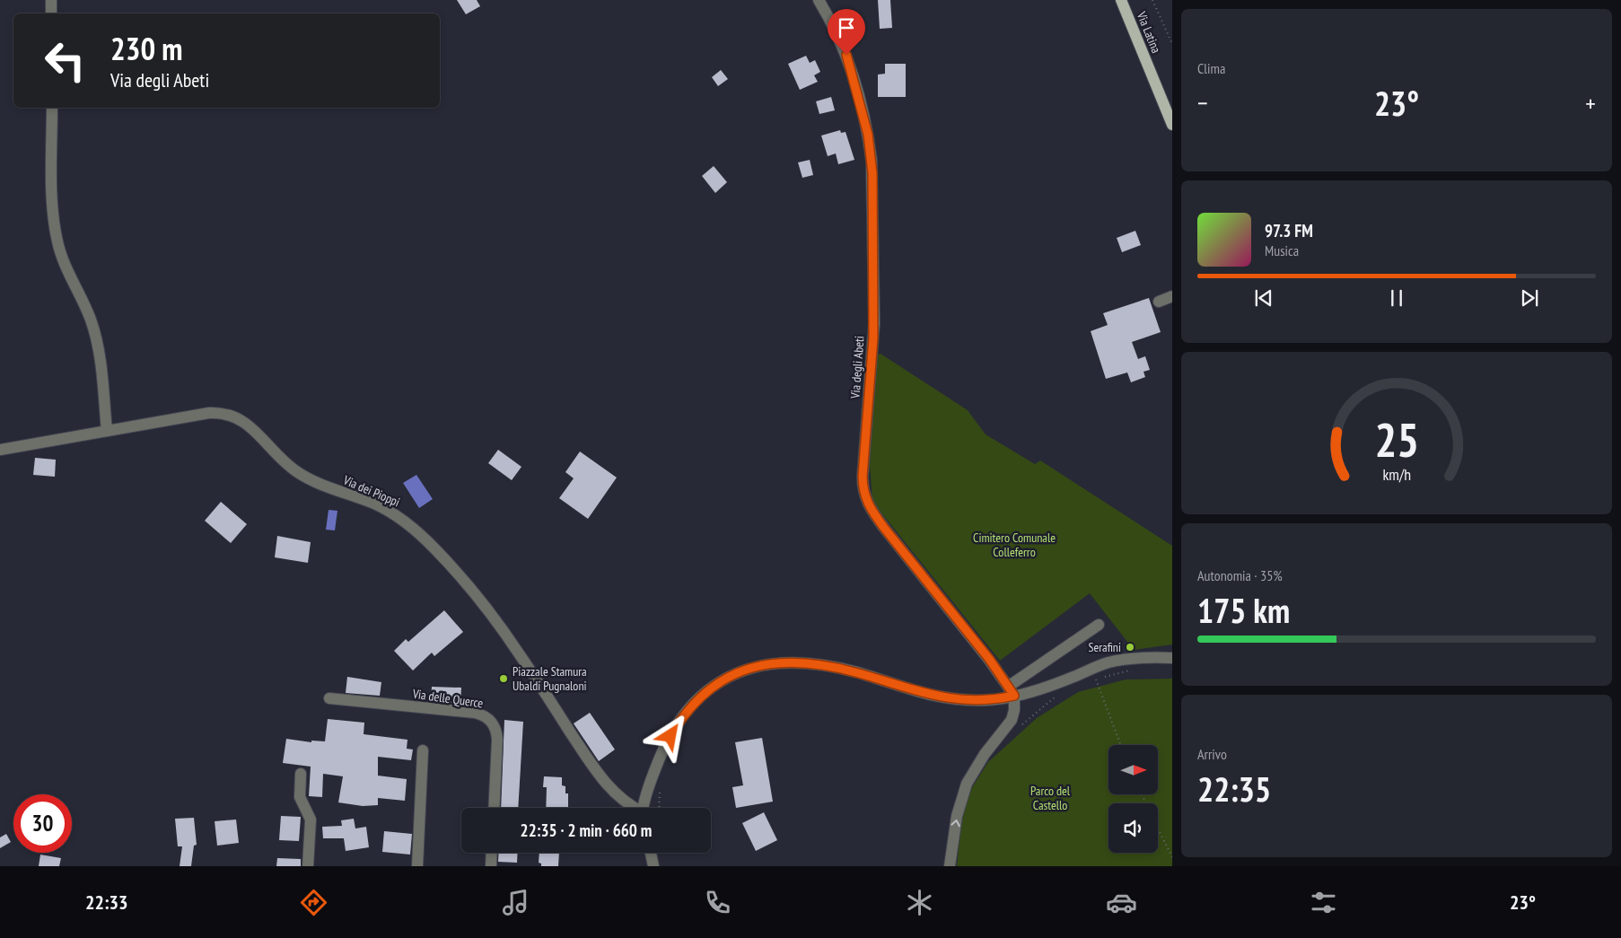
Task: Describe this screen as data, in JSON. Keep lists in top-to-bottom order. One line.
{"streets":{"main road":["Via Latina"],"street":["Via degli Abeti","Via dei Pioppi","Via delle Querce"]},"parks":["Cimitero Comunale Colleferro","Parco del Castello"],"places":["Serafini","Piazzale Stamura Ubaldi Pugnaloni"],"north":"right","page":{"tile":["Clima",["Autonomia · 35%","175 km"],["Arrivo","22:35"]],"turn":["230 m","Via degli Abeti"],"heat":["−","23°","+"],"song":["97.3 FM","Musica"],"limit":"30","trip":"22:35 · 2 min · 660 m","tabs":["22:33","23°"],"gauge":["25","km/h"]}}
